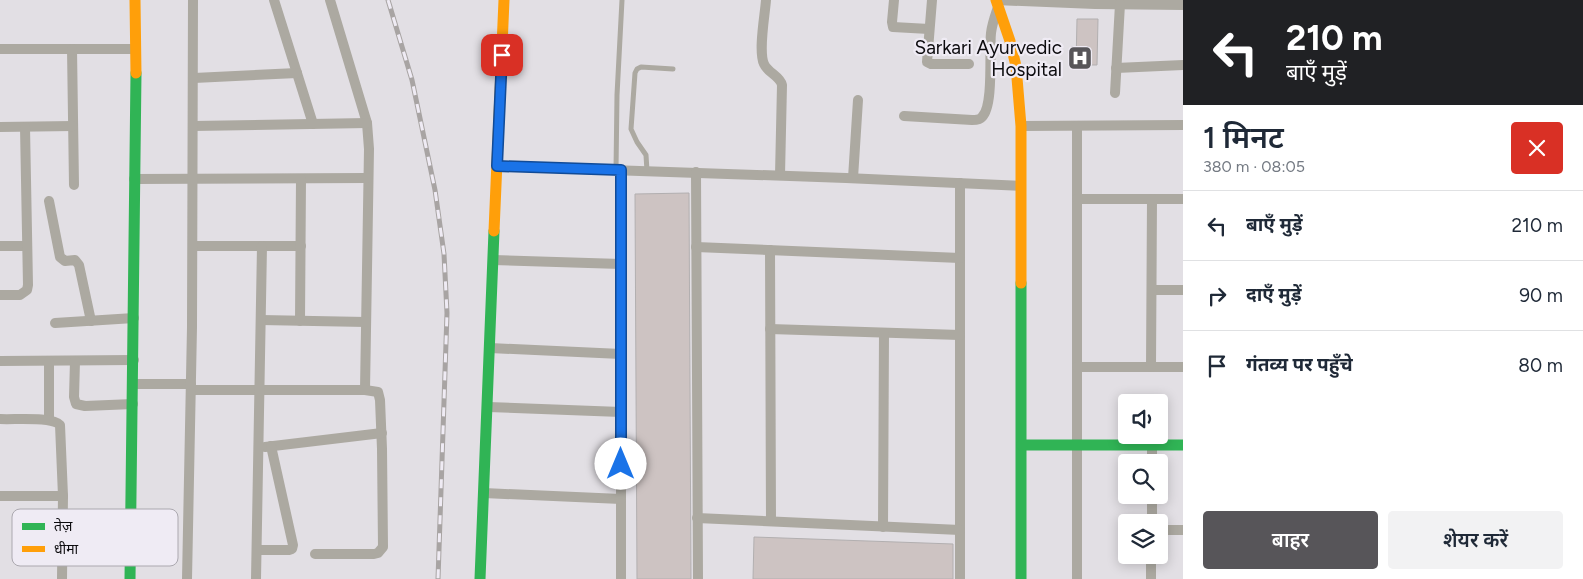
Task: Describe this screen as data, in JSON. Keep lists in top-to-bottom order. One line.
{"places":{"hospital":["Sarkari Ayurvedic Hospital"]},"legend":["तेज़","धीमा"],"page":{"turn":["210 m","बाएँ मुड़ें"],"heading":["1 मिनट","380 m · 08:05"],"list":[{"name":"बाएँ मुड़ें","value":"210 m"},{"name":"दाएँ मुड़ें","value":"90 m"},{"name":"गंतव्य पर पहुँचे","value":"80 m"}],"buttons":["बाहर","शेयर करें"]}}
